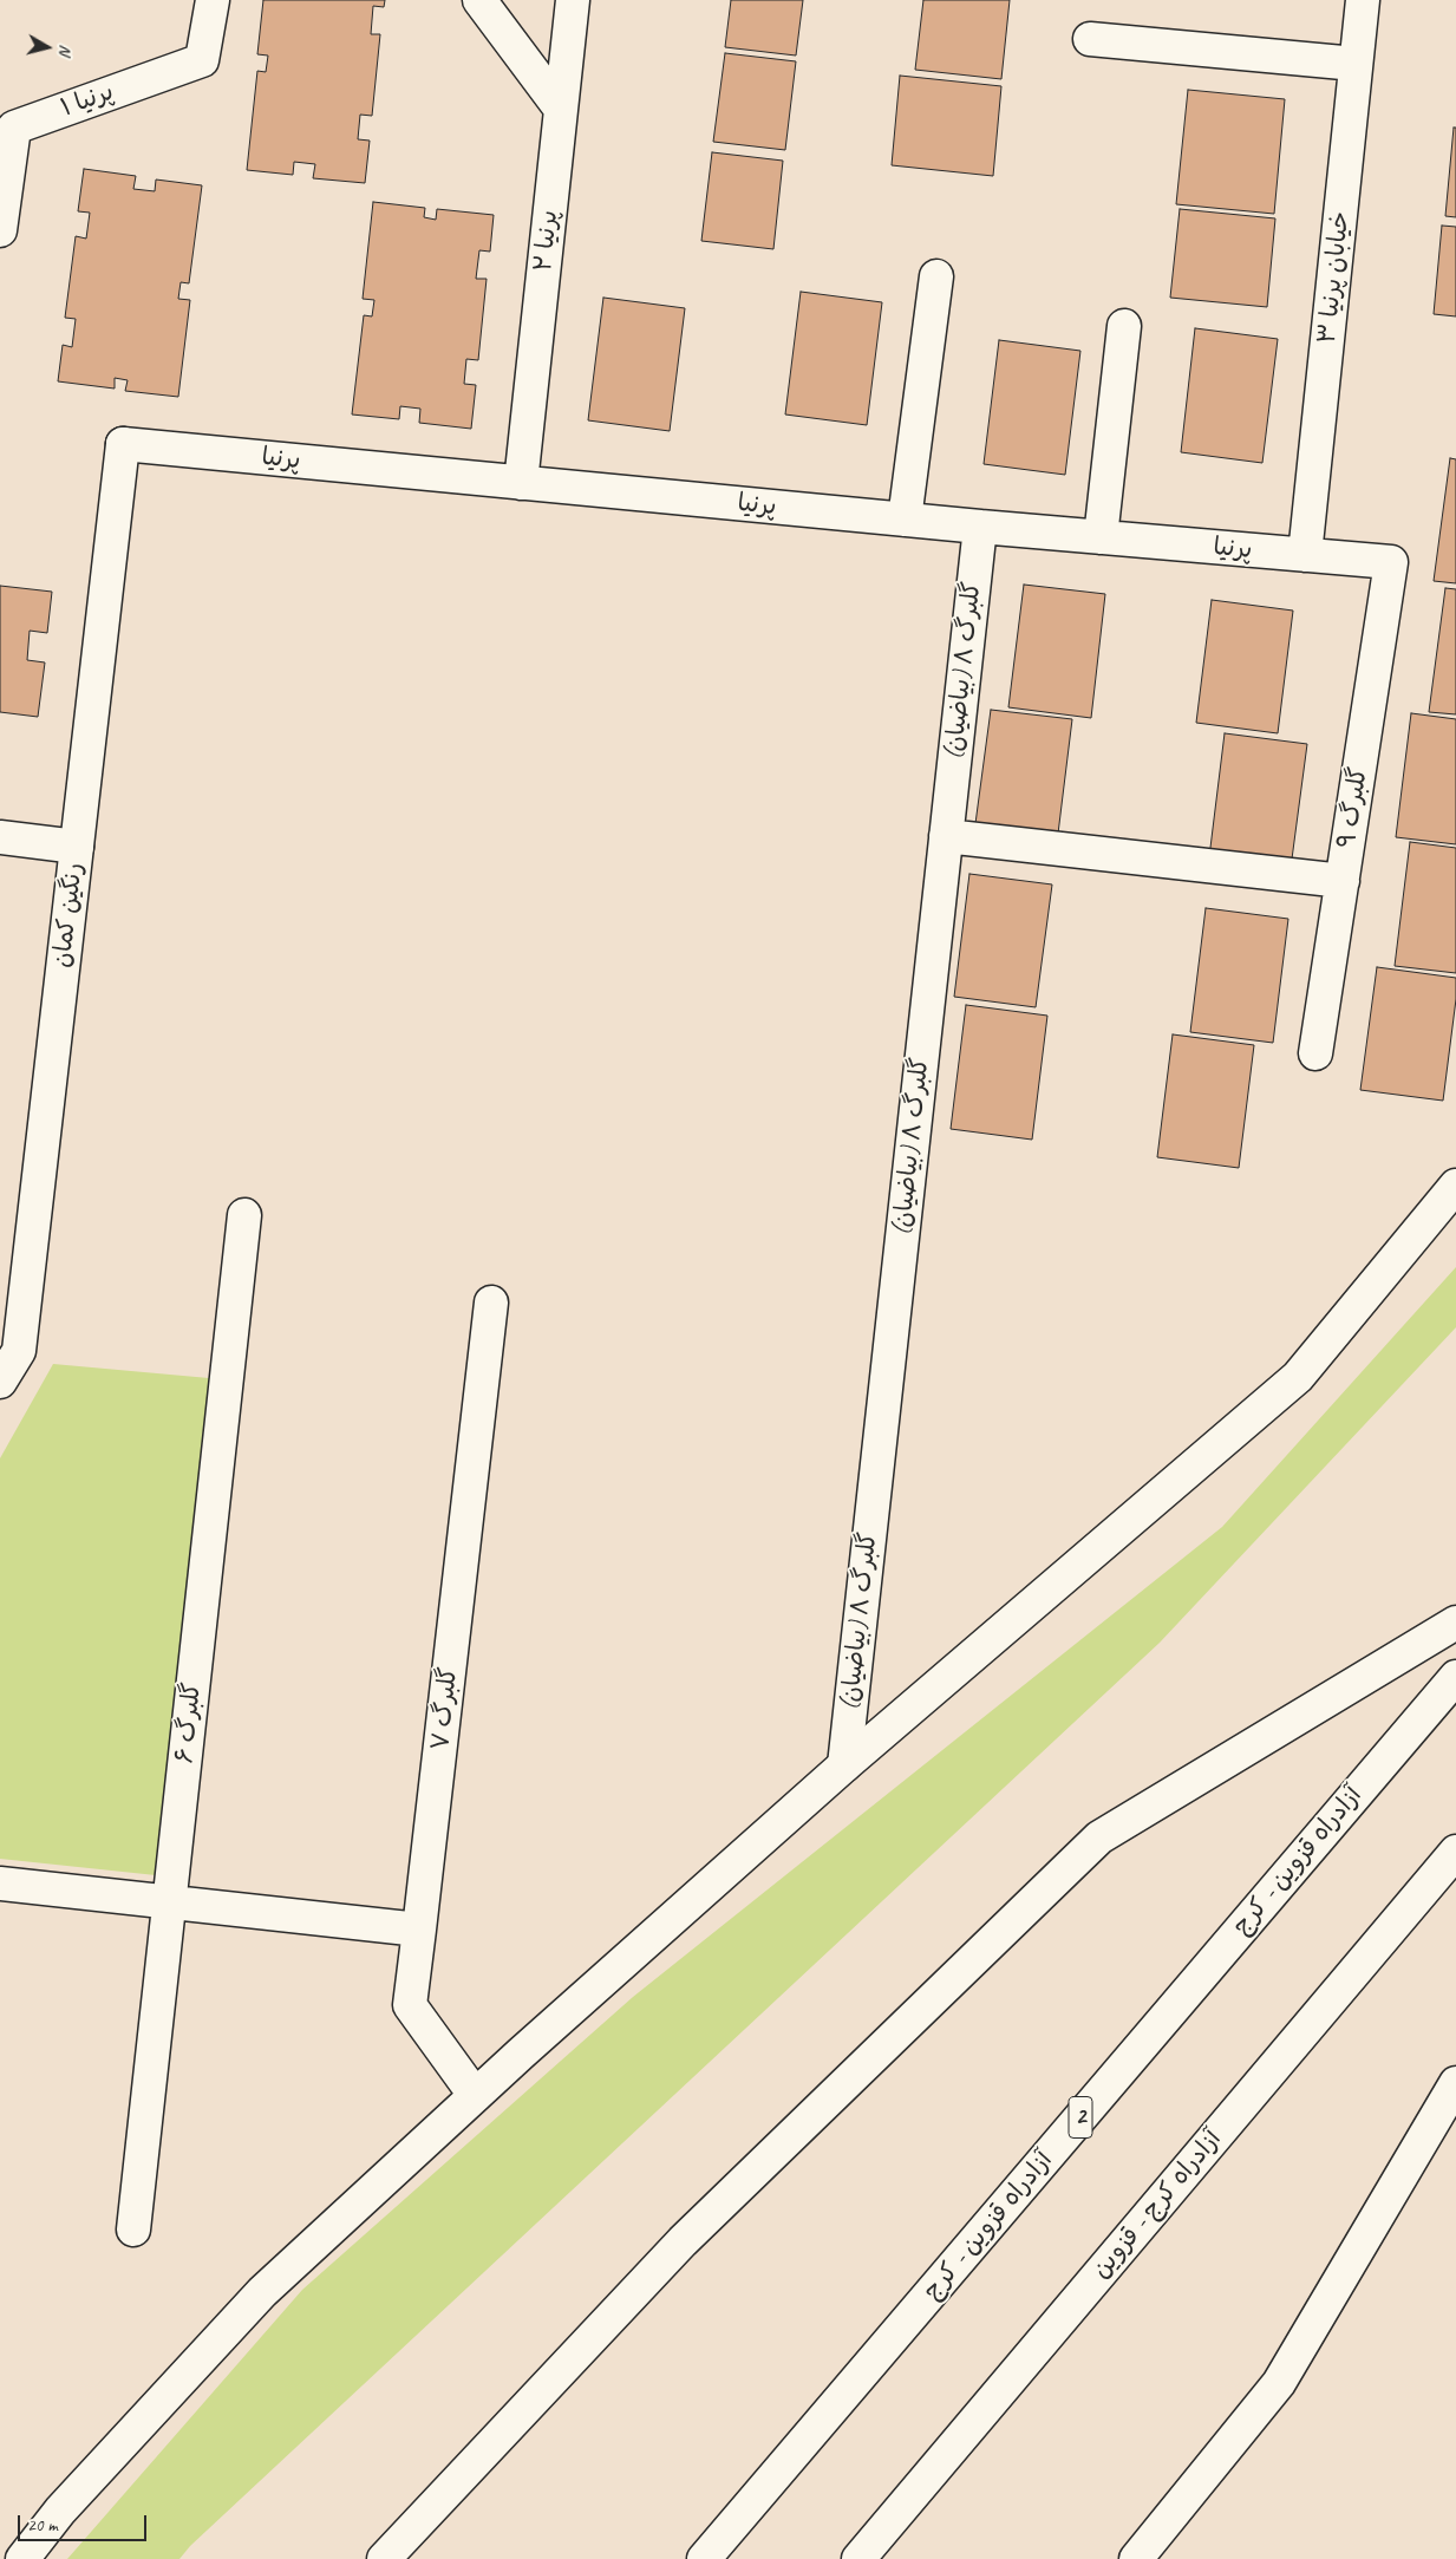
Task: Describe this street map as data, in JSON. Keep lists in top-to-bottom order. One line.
{"streets":{"main road":["پرنیا ۱","پرنیا ۲","خیابان پرنیا ۳","پرنیا","گلبرگ ۸ (بیاضیان)","گلبرگ ۹","رنگین کمان","گلبرگ ۷","گلبرگ ۶","آزادراه قزوین - کرج","2","آزادراه کرج - قزوین"]},"crossings":[["پرنیا ۲","پرنیا"],["خیابان پرنیا ۳","پرنیا"],["پرنیا","گلبرگ ۸ (بیاضیان)"],["پرنیا","گلبرگ ۹"],["پرنیا","رنگین کمان"]],"scale_bar":"20 m","north":"right"}
